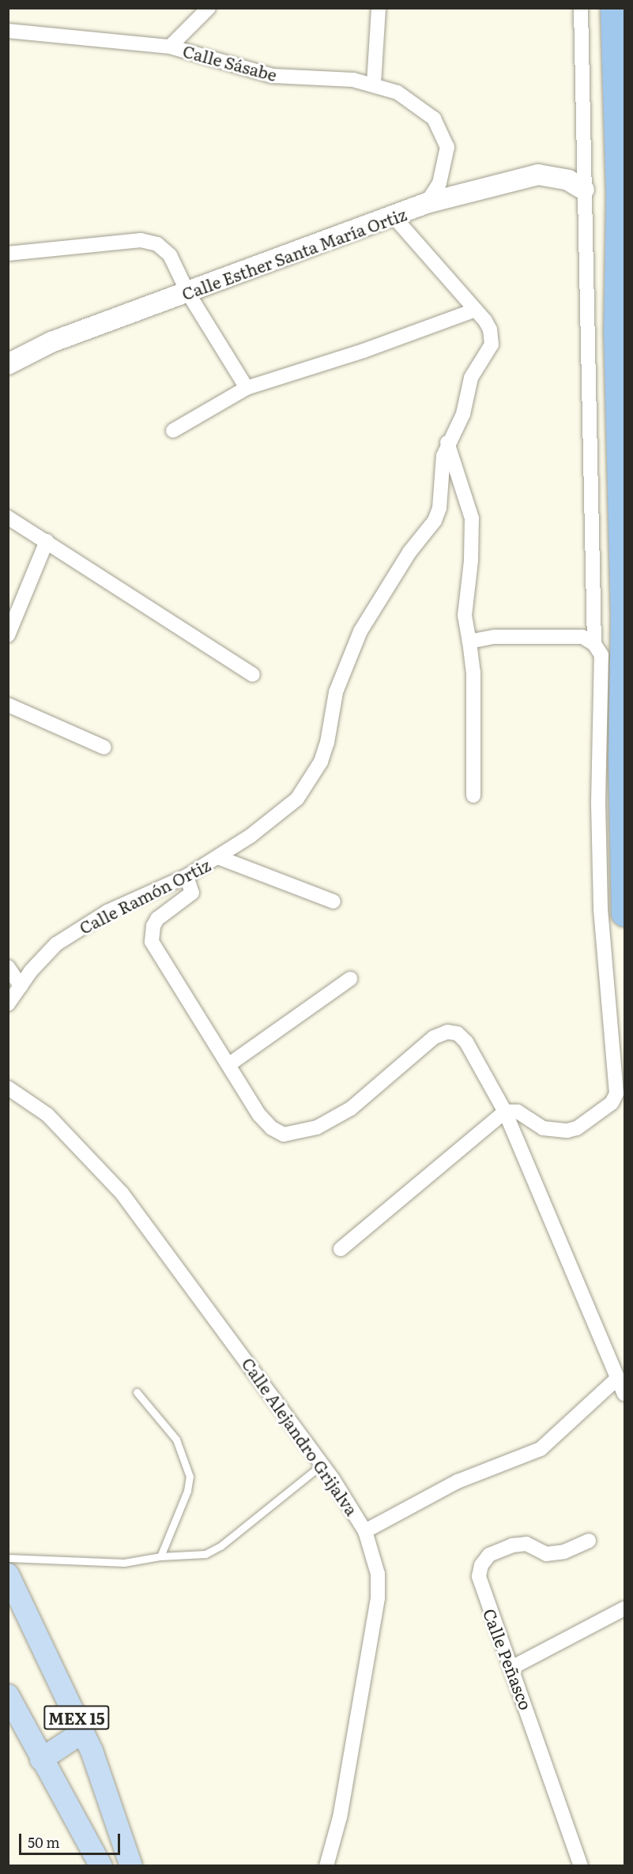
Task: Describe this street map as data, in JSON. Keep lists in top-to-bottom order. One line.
{"streets":{"main road":["MEX 15"],"street":["Calle Sásabe","Calle Esther Santa María Ortiz","Calle Ramón Ortiz","Calle Alejandro Grijalva","Calle Peñasco"]},"crossings":[["Calle Sásabe","Calle Esther Santa María Ortiz"]],"scale_bar":"50 m"}
